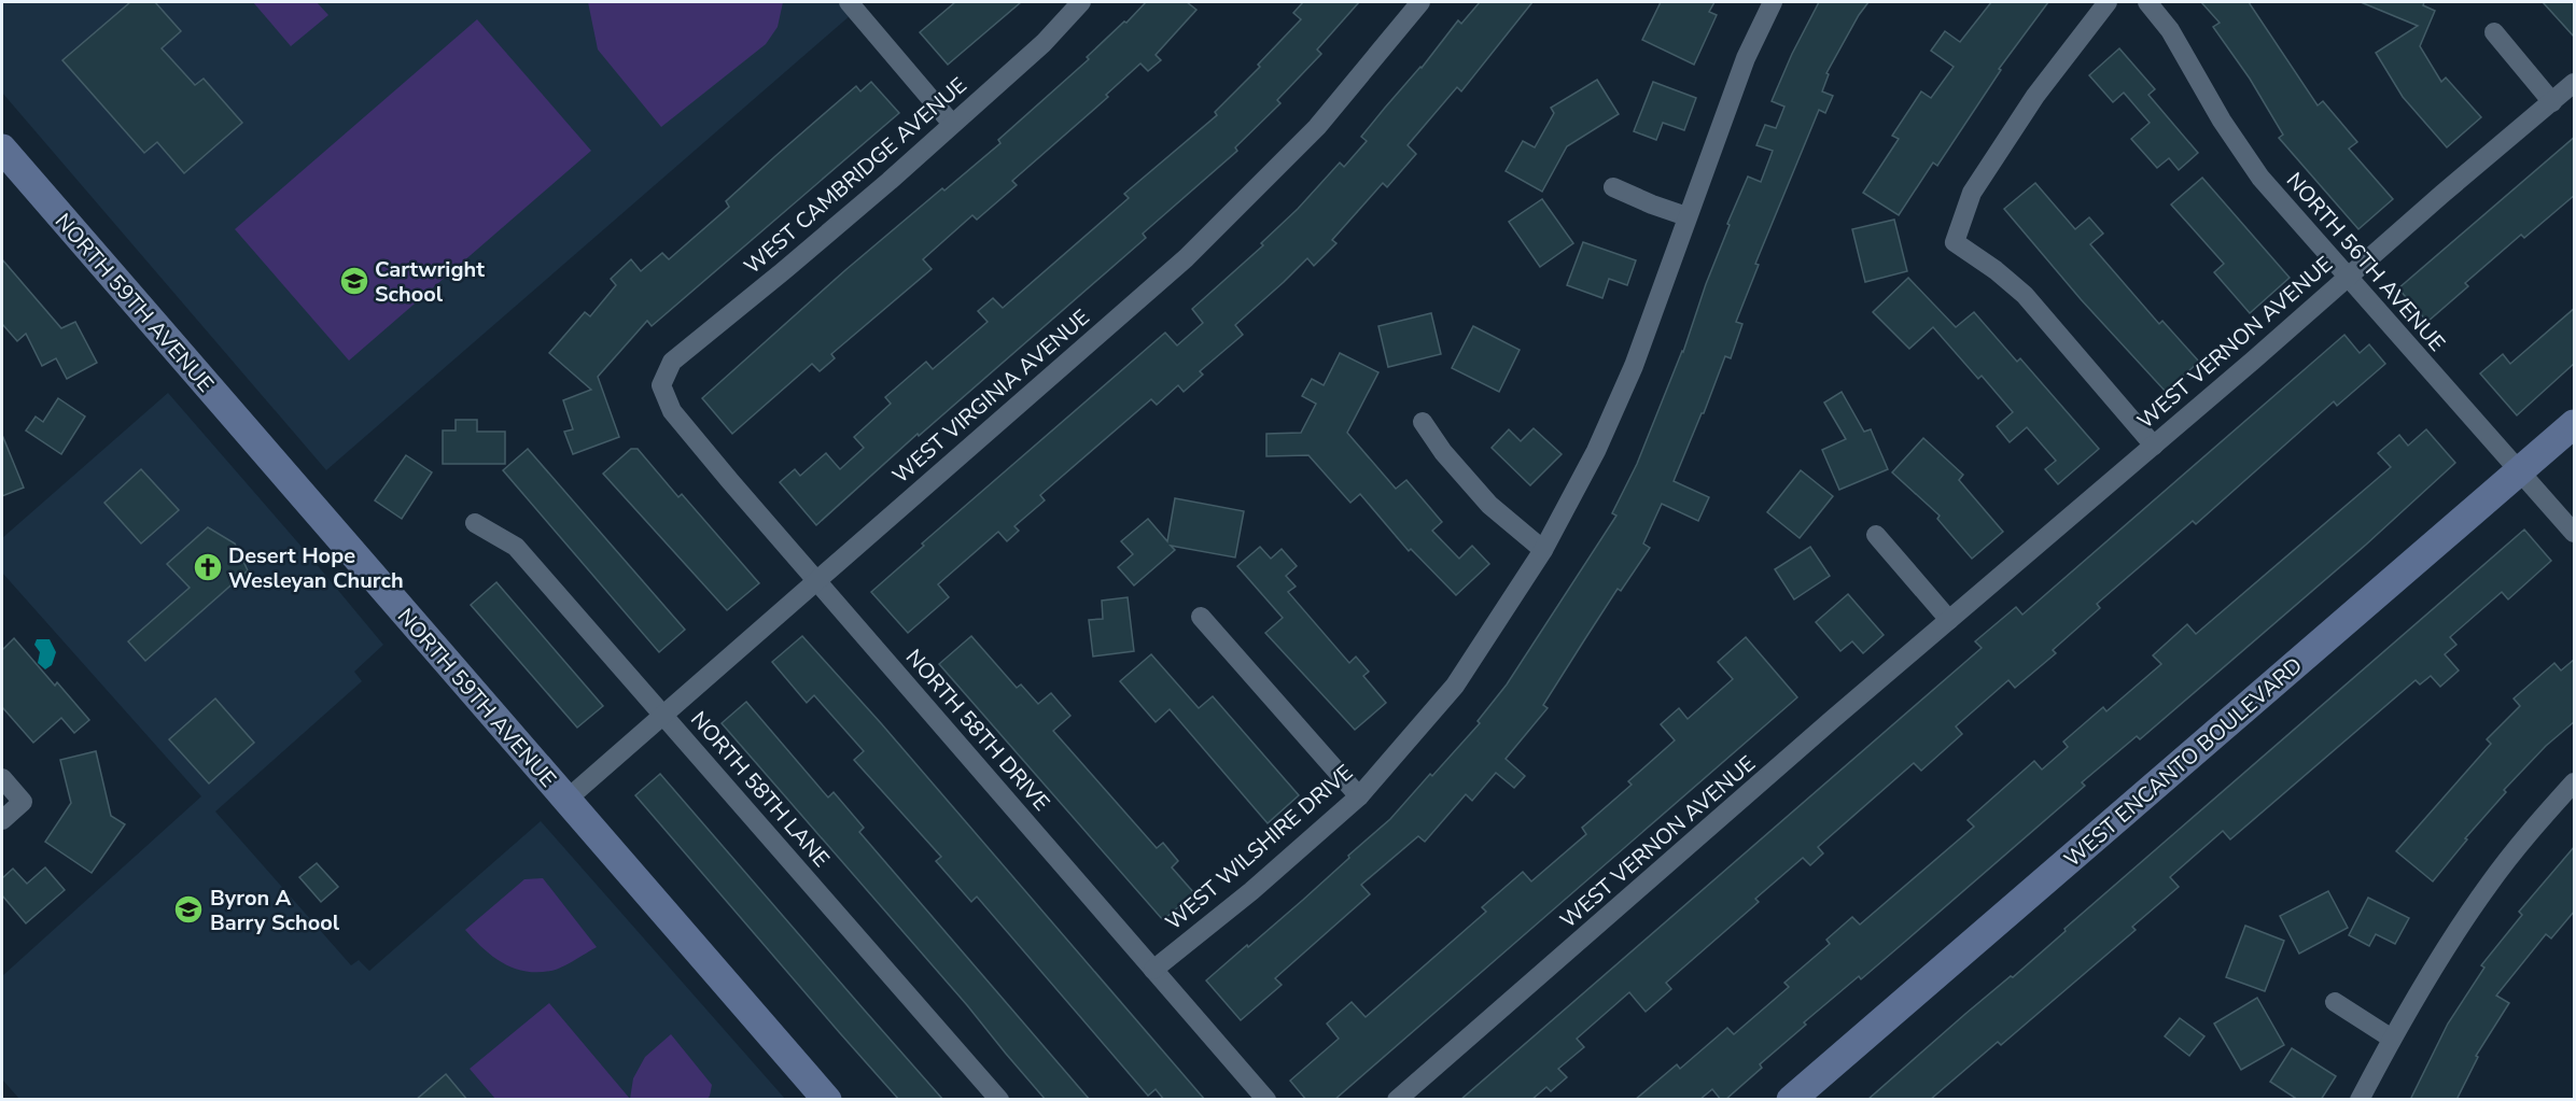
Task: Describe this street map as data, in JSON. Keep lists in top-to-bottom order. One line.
{"streets":{"main road":["NORTH 59TH AVENUE","WEST ENCANTO BOULEVARD"],"street":["WEST CAMBRIDGE AVENUE","NORTH 56TH AVENUE","WEST VERNON AVENUE","WEST VIRGINIA AVENUE","NORTH 58TH DRIVE","NORTH 58TH LANE","WEST WILSHIRE DRIVE"]},"crossings":[["WEST CAMBRIDGE AVENUE","NORTH 58TH DRIVE"],["NORTH 56TH AVENUE","WEST VERNON AVENUE"],["NORTH 56TH AVENUE","WEST ENCANTO BOULEVARD"],["NORTH 59TH AVENUE","WEST VIRGINIA AVENUE"],["WEST VIRGINIA AVENUE","NORTH 58TH DRIVE"],["WEST VIRGINIA AVENUE","NORTH 58TH LANE"],["NORTH 58TH DRIVE","WEST WILSHIRE DRIVE"]],"places":{"school or university":["Cartwright School","Byron A Barry School"],"church":["Desert Hope Wesleyan Church"]}}
